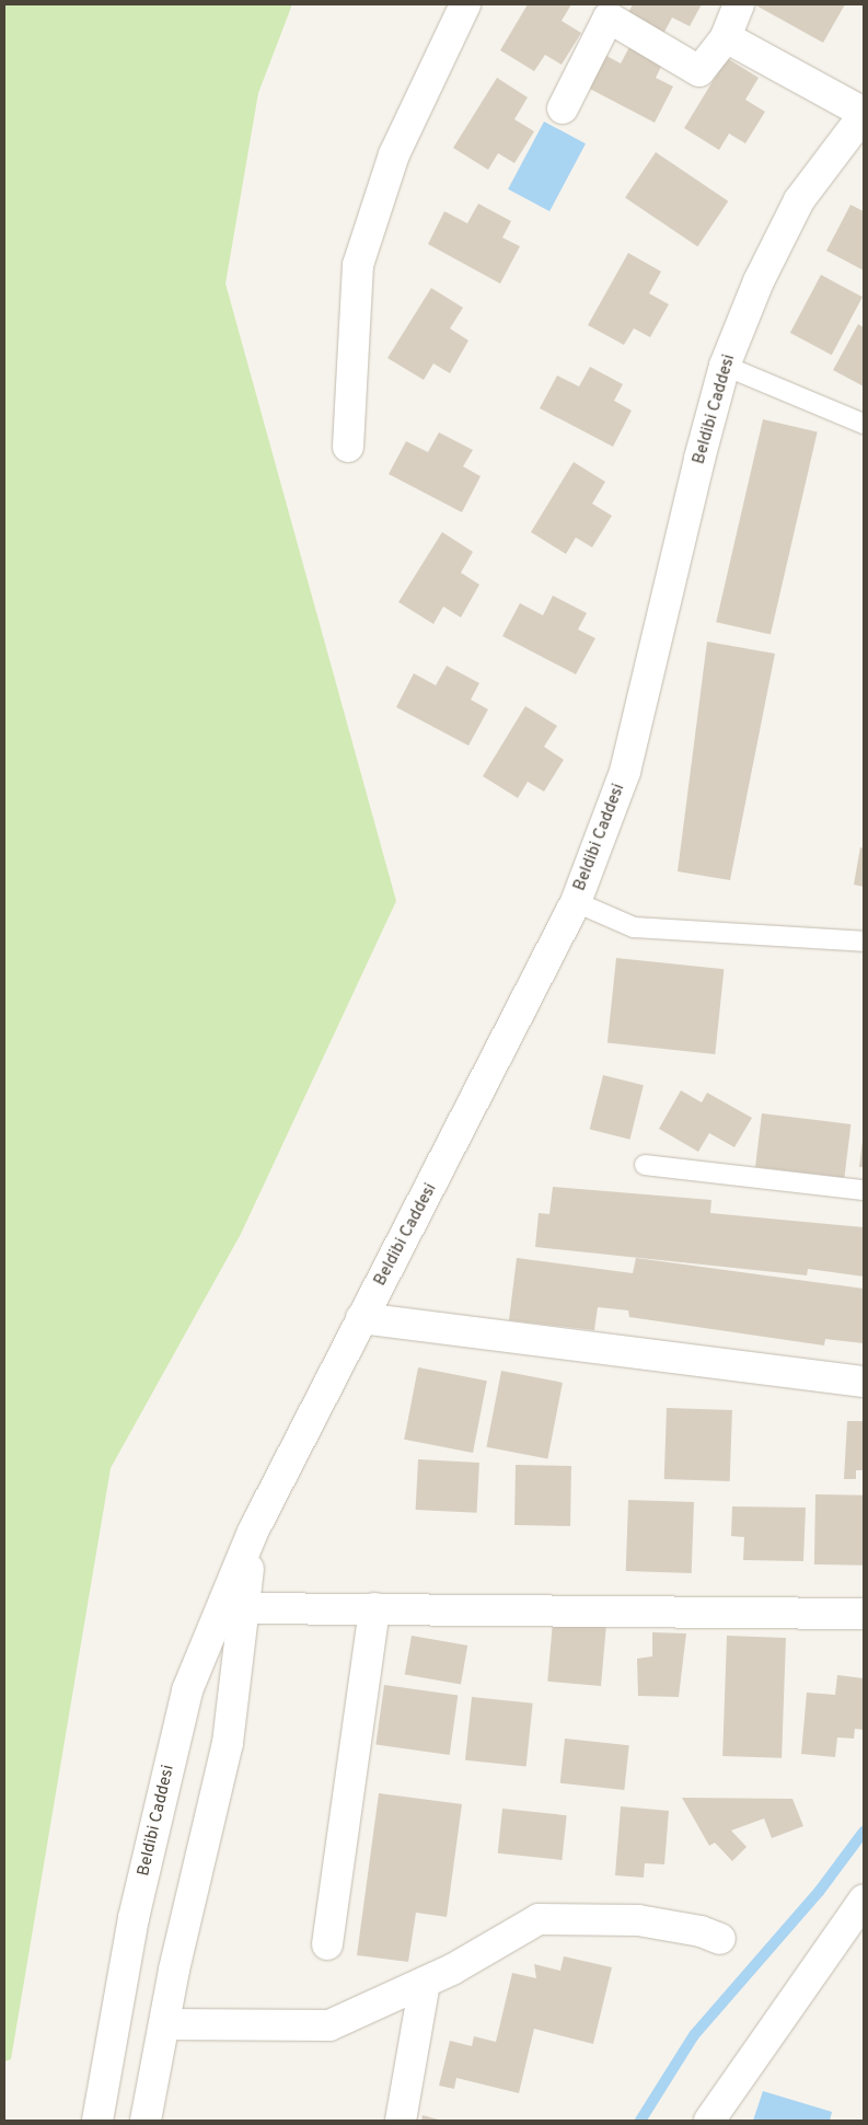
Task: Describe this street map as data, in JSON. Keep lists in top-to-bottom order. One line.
{"streets":{"street":["Beldibi Caddesi"]}}
